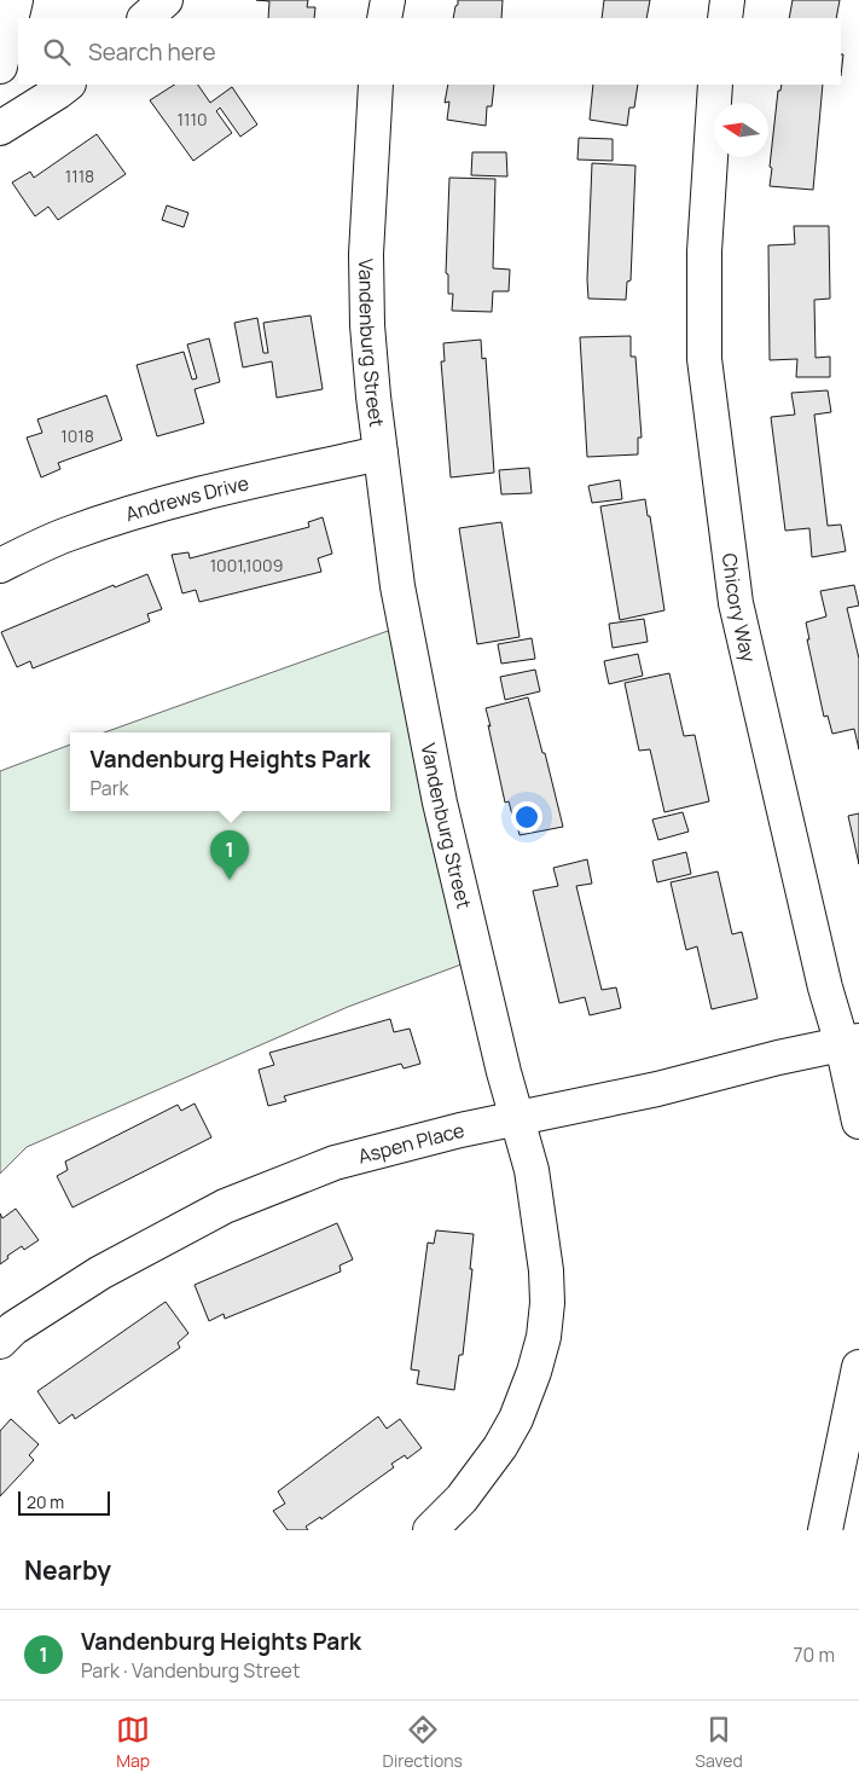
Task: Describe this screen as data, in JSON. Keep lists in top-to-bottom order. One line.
{"streets":{"street":["Vandenburg Street","Andrews Drive","Chicory Way","Aspen Place"]},"crossings":[["Vandenburg Street","Andrews Drive"],["Vandenburg Street","Aspen Place"],["Chicory Way","Aspen Place"]],"house_numbers":["1110","1118","1018","1001,1009"],"scale_bar":"20 m","north":"left","page":{"search":"Search here","popup":["Vandenburg Heights Park","Park"],"pins":"1","scale":"20 m","heading":"Nearby","list":[{"mark":"1","name":"Vandenburg Heights Park","note":"Park · Vandenburg Street","value":"70 m"}],"nav":["Map","Directions","Saved"]}}
